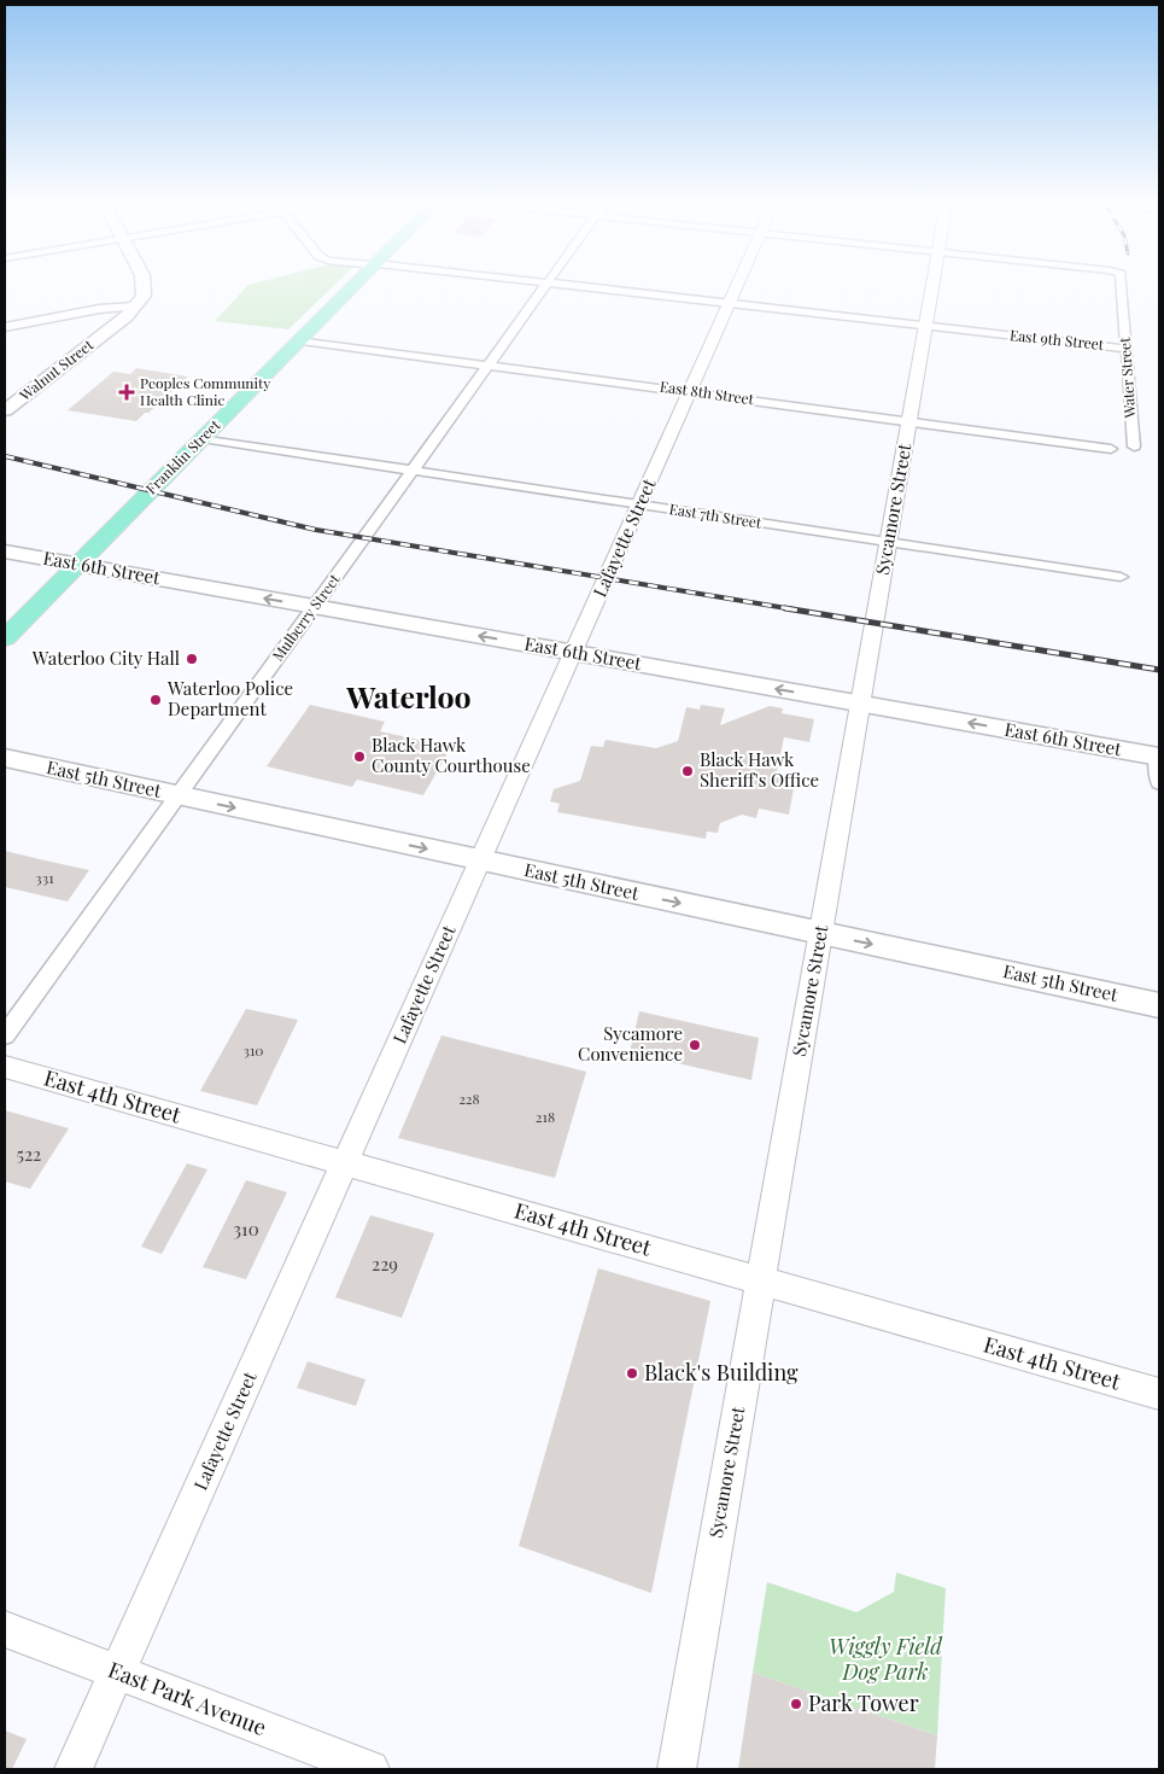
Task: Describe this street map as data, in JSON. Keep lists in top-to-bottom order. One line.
{"streets":{"main road":["Walnut Street","Franklin Street","East 6th Street","East 5th Street"],"street":["East 9th Street","Water Street","East 8th Street","Sycamore Street","East 7th Street","Lafayette Street","Mulberry Street","East 4th Street","East Park Avenue"]},"crossings":[["East 9th Street","Water Street"],["East 9th Street","Sycamore Street"],["East 9th Street","Lafayette Street"],["East 9th Street","Mulberry Street"],["East 8th Street","Franklin Street"],["East 8th Street","Sycamore Street"],["East 8th Street","Lafayette Street"],["East 8th Street","Mulberry Street"],["Franklin Street","East 7th Street"],["Franklin Street","East 6th Street"],["Sycamore Street","East 7th Street"],["Sycamore Street","East 6th Street"],["Sycamore Street","East 5th Street"],["Sycamore Street","East 4th Street"],["East 7th Street","Lafayette Street"],["East 7th Street","Mulberry Street"],["Lafayette Street","East 6th Street"],["Lafayette Street","East 5th Street"],["Lafayette Street","East 4th Street"],["Lafayette Street","East Park Avenue"],["East 6th Street","Mulberry Street"],["Mulberry Street","East 5th Street"]],"one_way":["East 6th Street","East 5th Street"],"districts":["Waterloo"],"parks":["Wiggly Field Dog Park"],"places":{"health":["Peoples Community Health Clinic"],"other":["Waterloo City Hall","Waterloo Police Department","Black Hawk County Courthouse","Black Hawk Sheriff's Office","Sycamore Convenience","Black's Building","Park Tower"]},"house_numbers":["331","310","228","218","522","310","229"]}
